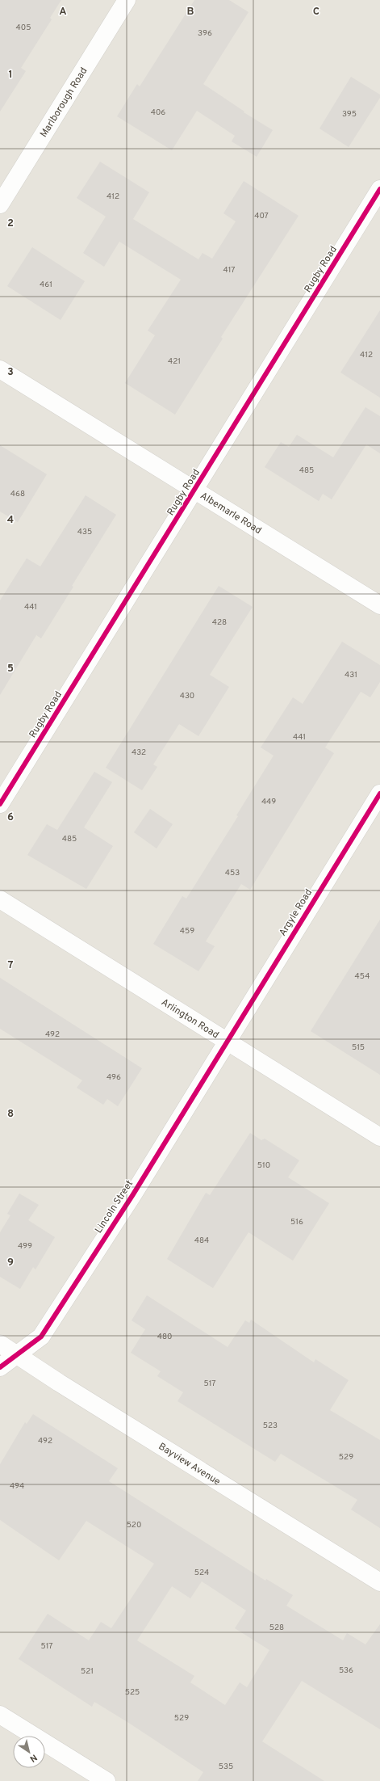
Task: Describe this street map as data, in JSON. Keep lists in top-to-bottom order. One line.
{"streets":{"street":["Marlborough Road","Rugby Road","Albemarle Road","Argyle Road","Arlington Road","Lincoln Street","Bayview Avenue"]},"crossings":[["Rugby Road","Albemarle Road"],["Argyle Road","Arlington Road"],["Argyle Road","Lincoln Street"],["Arlington Road","Lincoln Street"],["Lincoln Street","Bayview Avenue"]],"house_numbers":["405","396","406","395","412","407","417","461","412","421","485","468","435","441","428","431","430","441","432","449","485","453","459","454","492","515","496","510","516","484","499","480","517","523","492","529","494","520","524","528","517","536","521","525","529","535"],"north":"bottom right","grid":{"columns":["A","B","C"],"rows":["1","2","3","4","5","6","7","8","9"]}}
